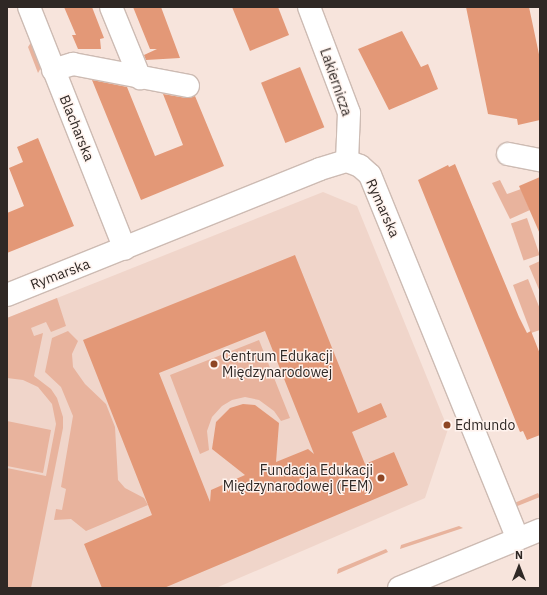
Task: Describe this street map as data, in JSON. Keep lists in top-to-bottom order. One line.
{"streets":{"street":["Lakiernicza","Blacharska","Rymarska"]},"crossings":[["Lakiernicza","Rymarska"],["Blacharska","Rymarska"]],"places":["Centrum Edukacji Międzynarodowej","Edmundo","Fundacja Edukacji Międzynarodowej (FEM)"],"north":"top"}
